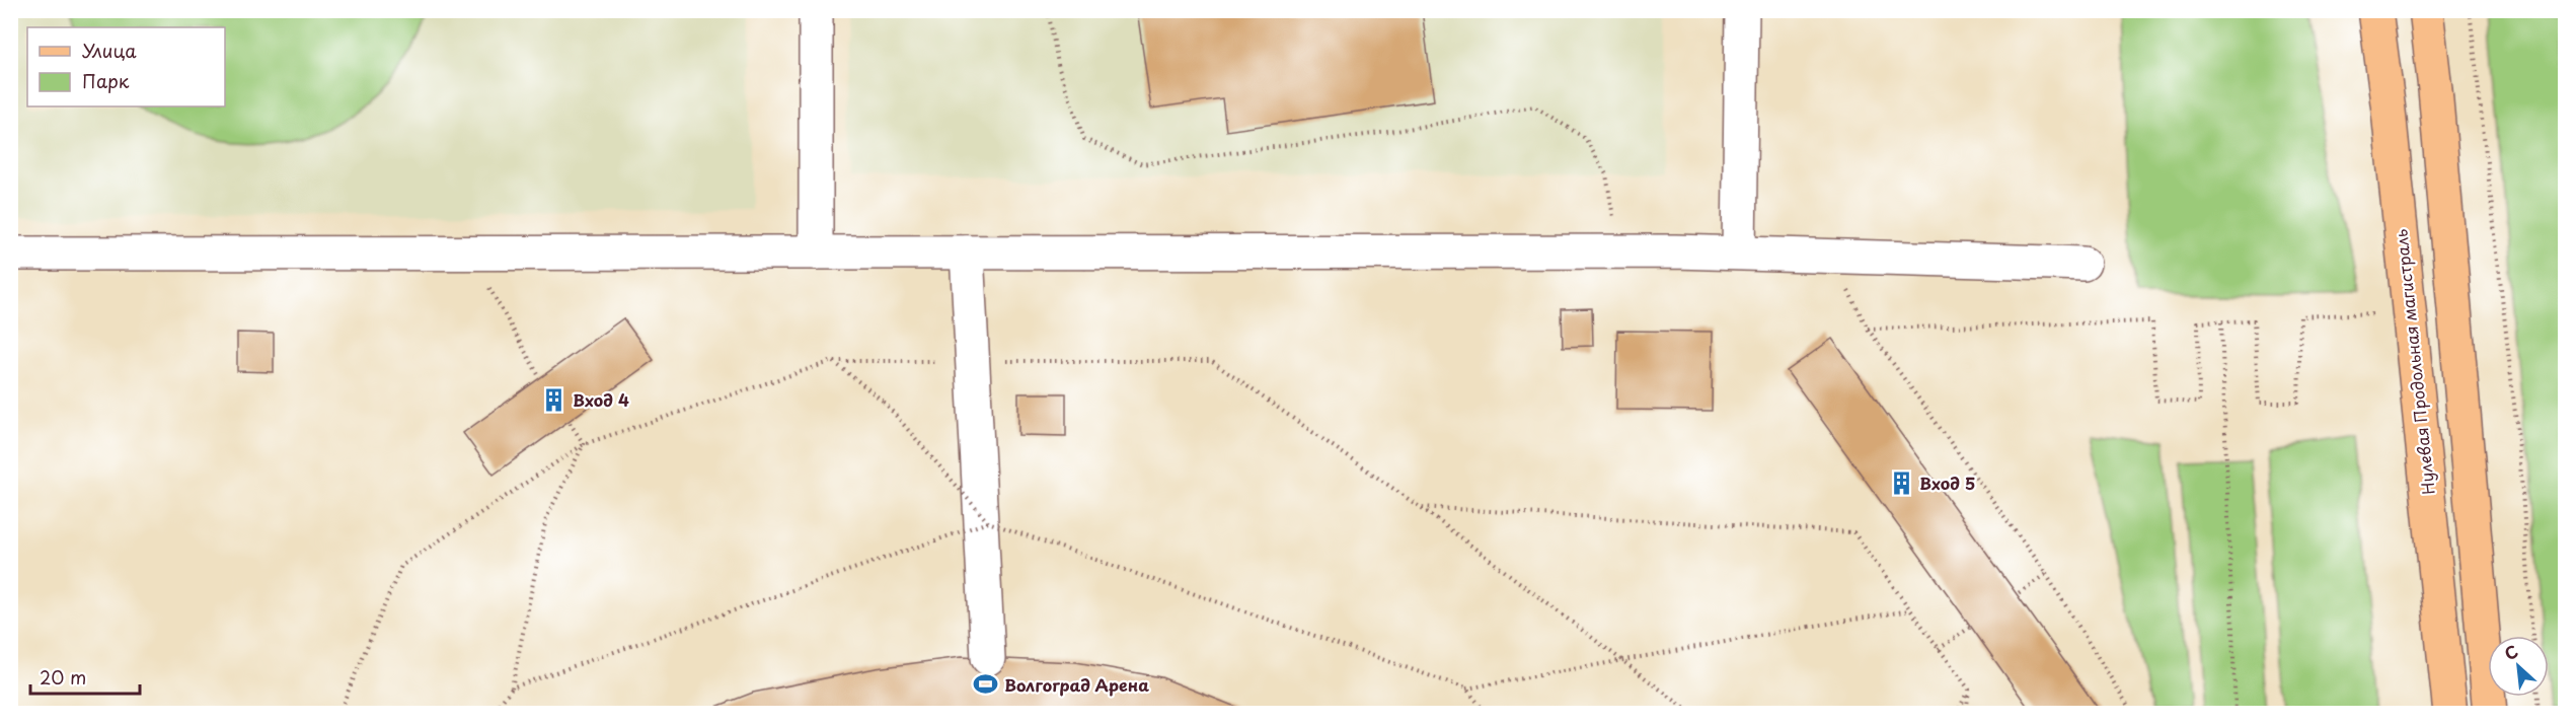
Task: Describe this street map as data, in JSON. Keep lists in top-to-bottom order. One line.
{"streets":{"main road":["Нулевая Продольная магистраль"]},"places":{"building":["Вход 4","Вход 5"],"sports":["Волгоград Арена"]},"legend":["Улица","Парк"],"scale_bar":"20 m","north":"top left"}
